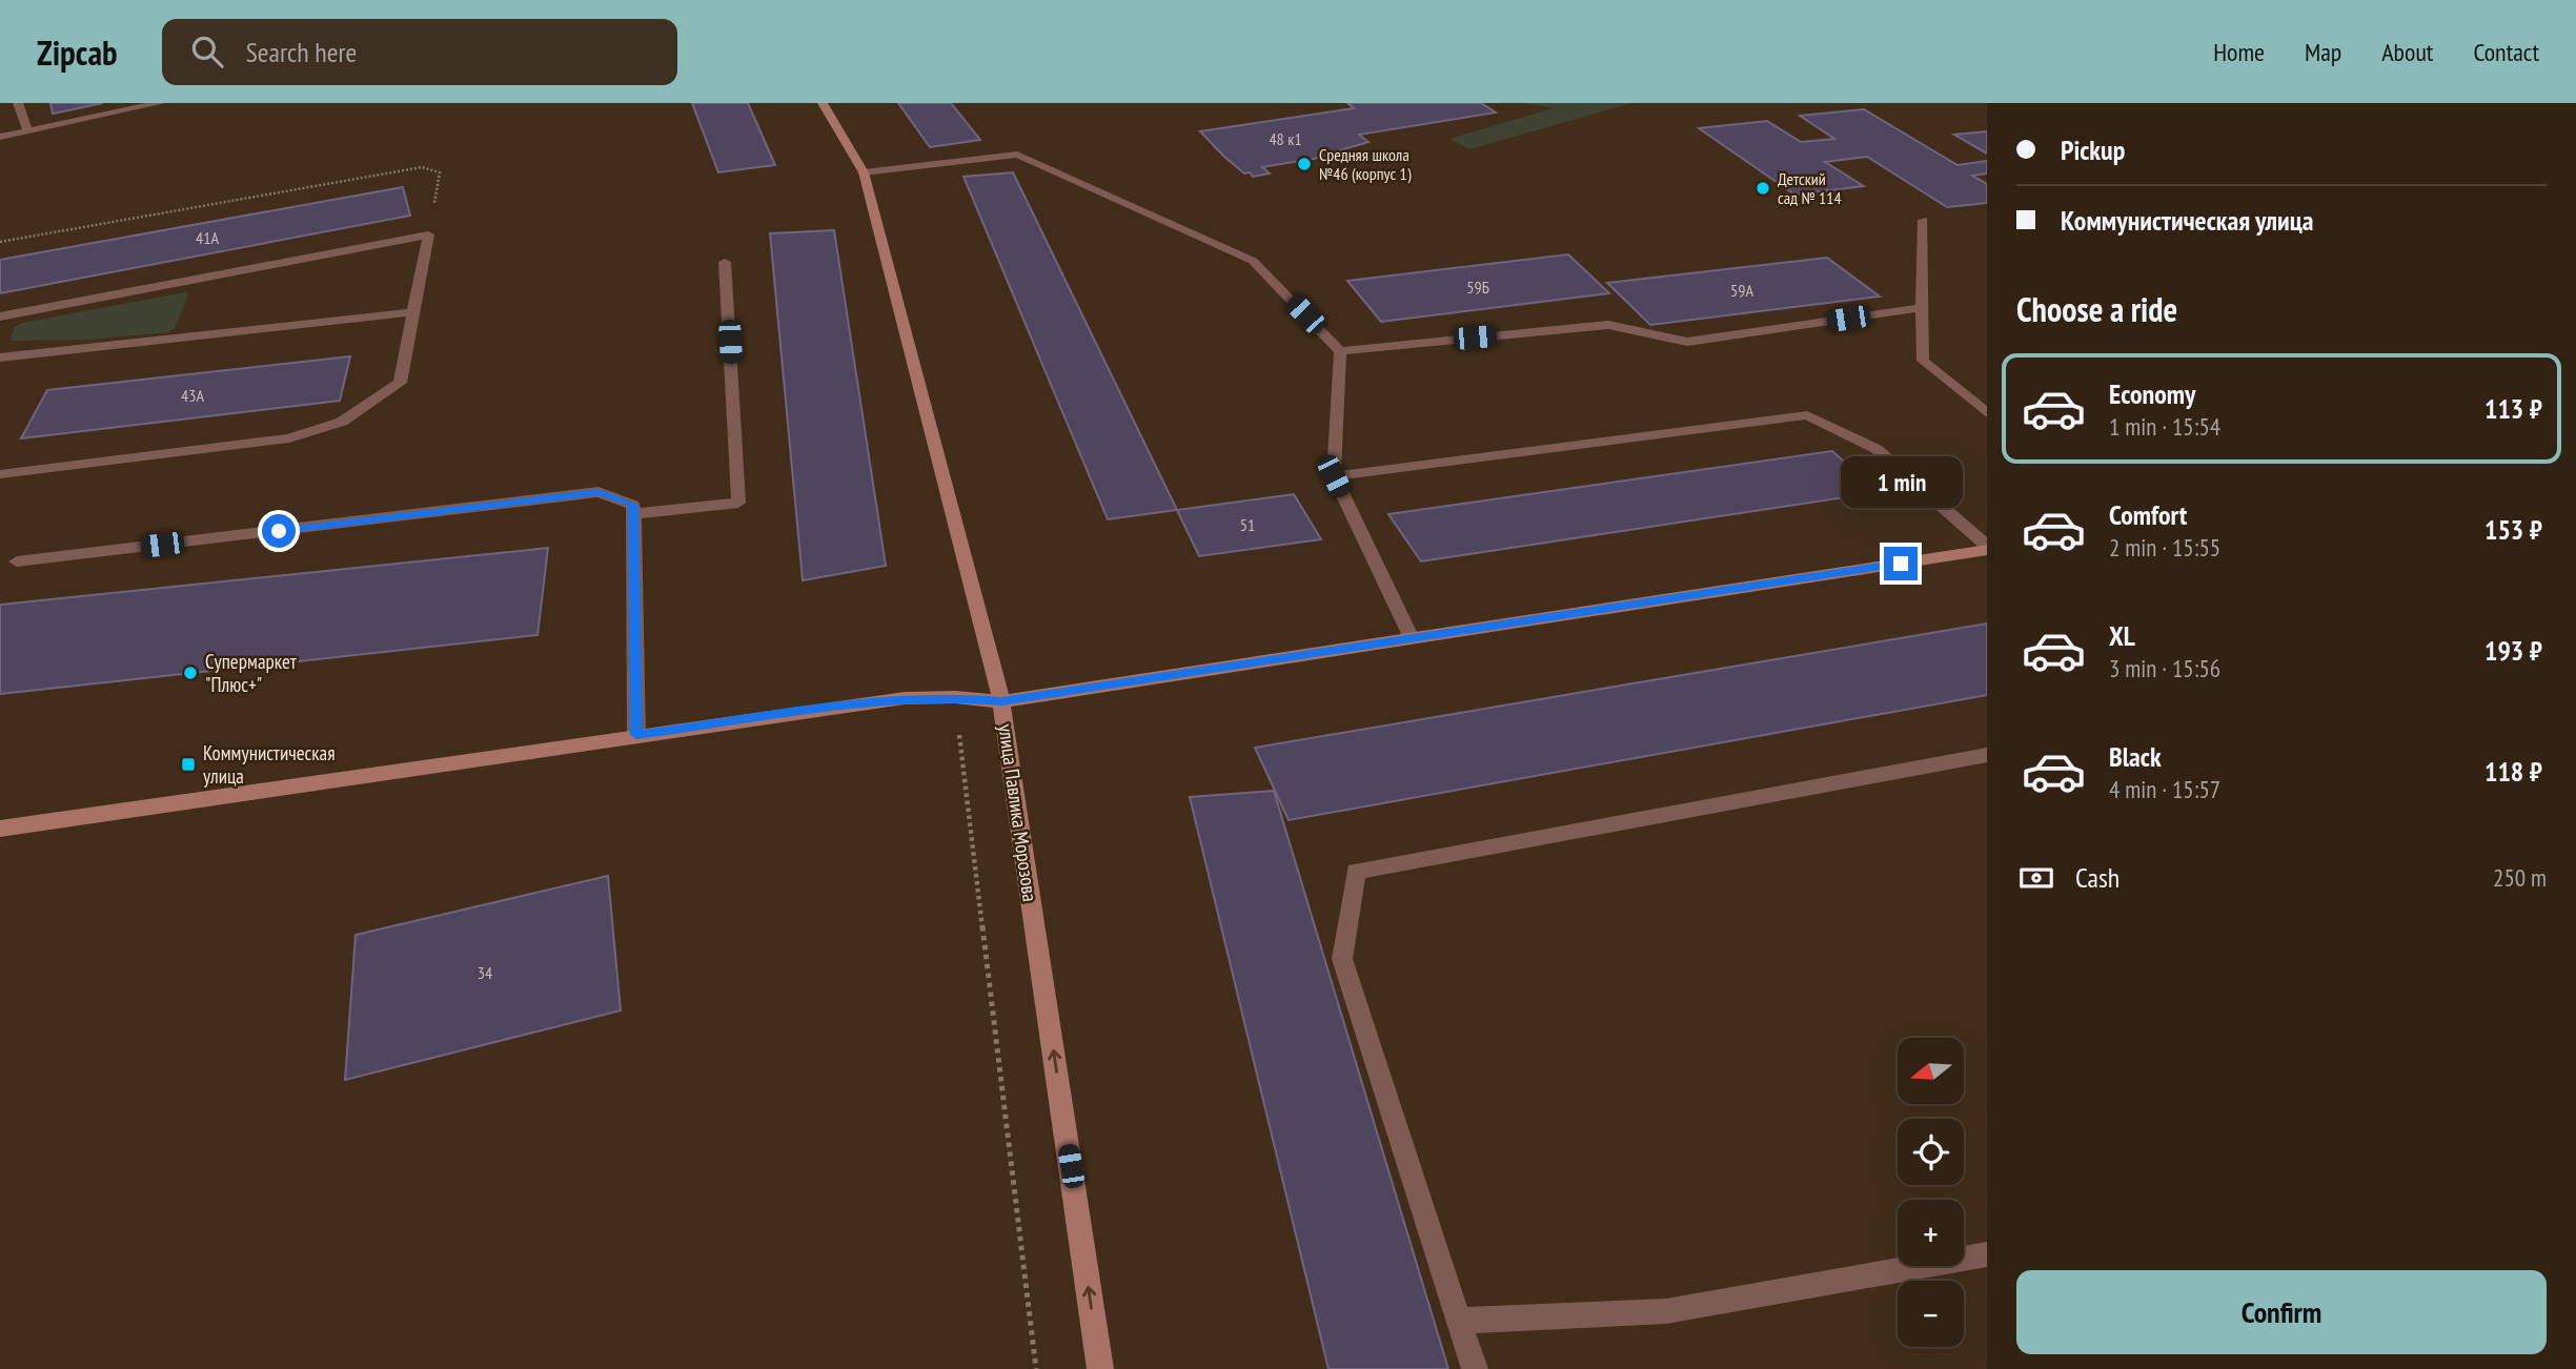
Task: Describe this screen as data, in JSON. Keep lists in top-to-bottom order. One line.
{"streets":{"street":["улица Павлика Морозова"]},"one_way":["улица Павлика Морозова"],"places":{"other":["Средняя школа №46 (корпус 1)","Детский сад № 114","Супермаркет \"Плюс+\""],"transit":["Коммунистическая улица"]},"house_numbers":["48 к1","41А","59Б","59А","43А","51","34"],"north":"left","page":{"header":"Zipcab","search":"Search here","nav":["Home","Map","About","Contact"],"banner":["Pickup","Коммунистическая улица"],"heading":"Choose a ride","list":[{"name":"Economy","note":"1 min · 15:54","value":"113 ₽"},{"name":"Comfort","note":"2 min · 15:55","value":"153 ₽"},{"name":"XL","note":"3 min · 15:56","value":"193 ₽"},{"name":"Black","note":"4 min · 15:57","value":"118 ₽"}],"bubble":"1 min","pay":["Cash","250 m"],"map_buttons":["+","−"],"buttons":"Confirm"}}
